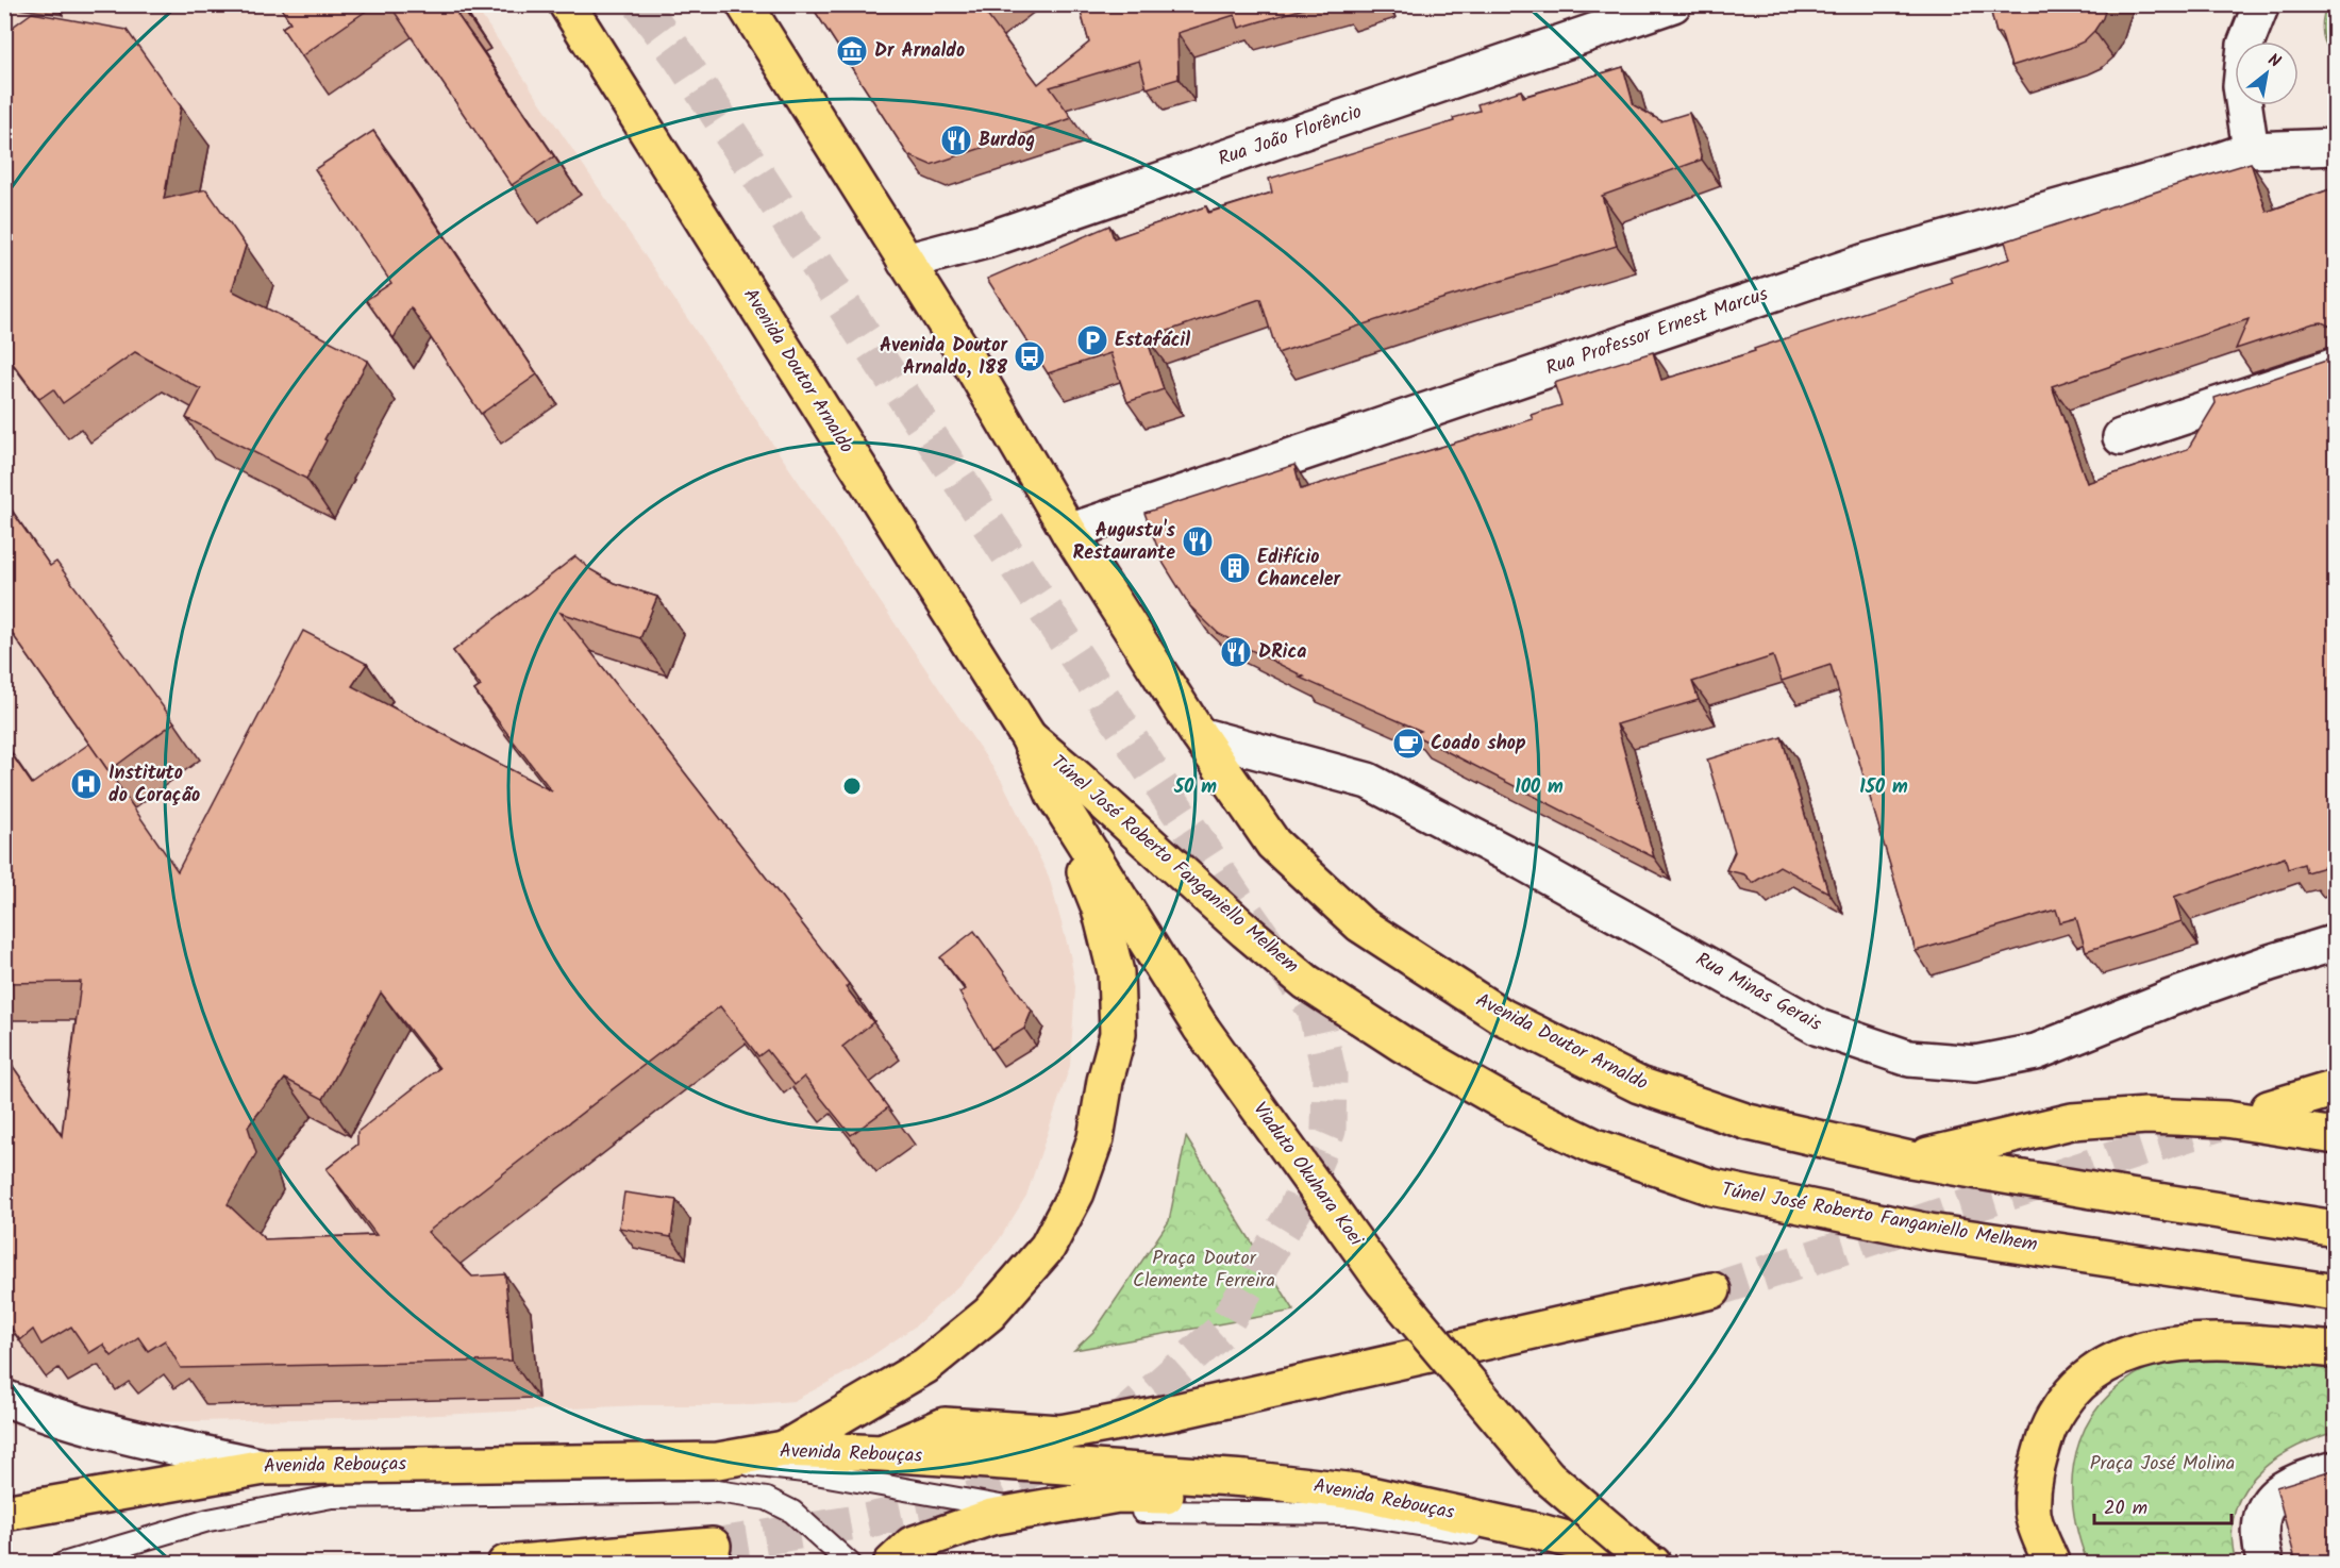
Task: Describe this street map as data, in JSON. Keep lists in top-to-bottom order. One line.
{"streets":{"main road":["Avenida Doutor Arnaldo","Túnel José Roberto Fanganiello Melhem","Viaduto Okuhara Koei","Avenida Rebouças"],"street":["Rua João Florêncio","Rua Professor Ernest Marcus","Rua Minas Gerais"]},"crossings":[["Rua João Florêncio","Avenida Doutor Arnaldo"],["Rua Professor Ernest Marcus","Avenida Doutor Arnaldo"],["Avenida Doutor Arnaldo","Túnel José Roberto Fanganiello Melhem"],["Avenida Doutor Arnaldo","Rua Minas Gerais"],["Avenida Doutor Arnaldo","Viaduto Okuhara Koei"],["Túnel José Roberto Fanganiello Melhem","Viaduto Okuhara Koei"],["Viaduto Okuhara Koei","Avenida Rebouças"]],"parks":["Praça Doutor Clemente Ferreira","Praça José Molina"],"places":{"museum":["Dr Arnaldo"],"restaurant":["Burdog","Augustu's Restaurante","DRica"],"parking":["Estafácil"],"bus stop":["Avenida Doutor Arnaldo, 188"],"building":["Edifício Chanceler"],"cafe":["Coado shop"],"hospital":["Instituto do Coração"]},"scale_bar":"20 m","north":"top right","rings":["50 m","100 m","150 m"]}
